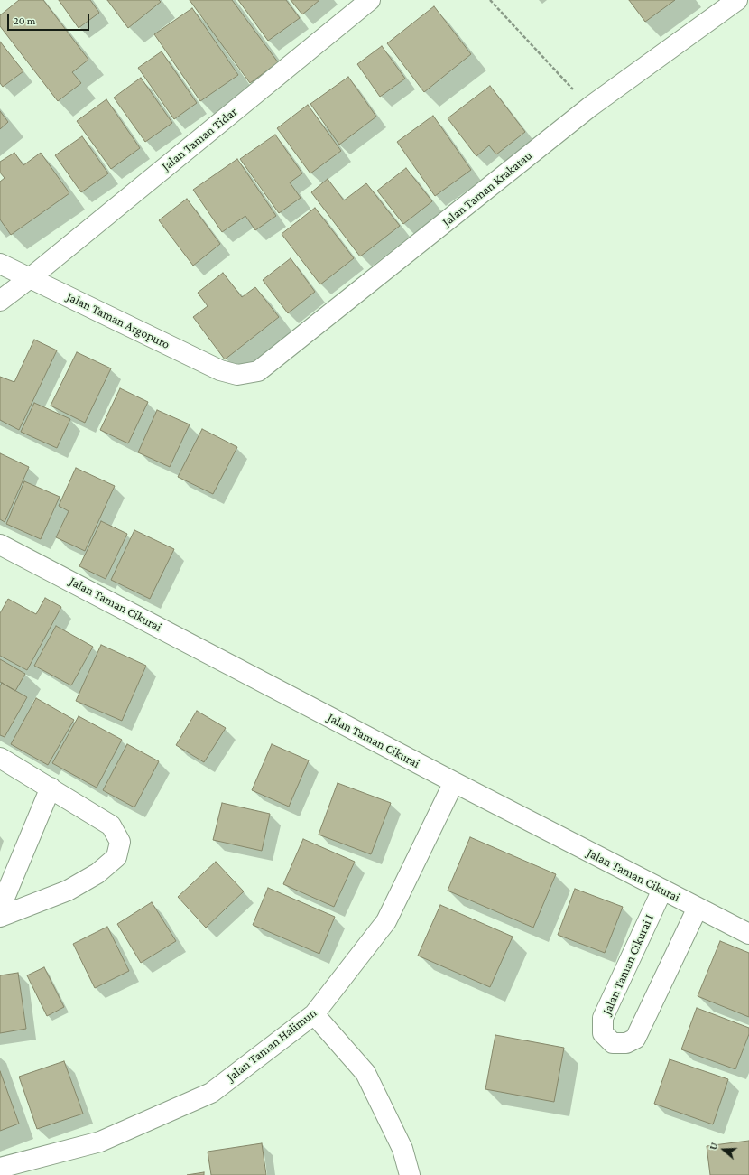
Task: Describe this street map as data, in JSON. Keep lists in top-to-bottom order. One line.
{"streets":{"street":["Jalan Taman Tidar","Jalan Taman Krakatau","Jalan Taman Argopuro","Jalan Taman Cikurai","Jalan Taman Cikurai I","Jalan Taman Halimun"]},"crossings":[["Jalan Taman Tidar","Jalan Taman Argopuro"],["Jalan Taman Krakatau","Jalan Taman Argopuro"],["Jalan Taman Cikurai","Jalan Taman Cikurai I"],["Jalan Taman Cikurai","Jalan Taman Halimun"]],"scale_bar":"20 m","north":"left"}
